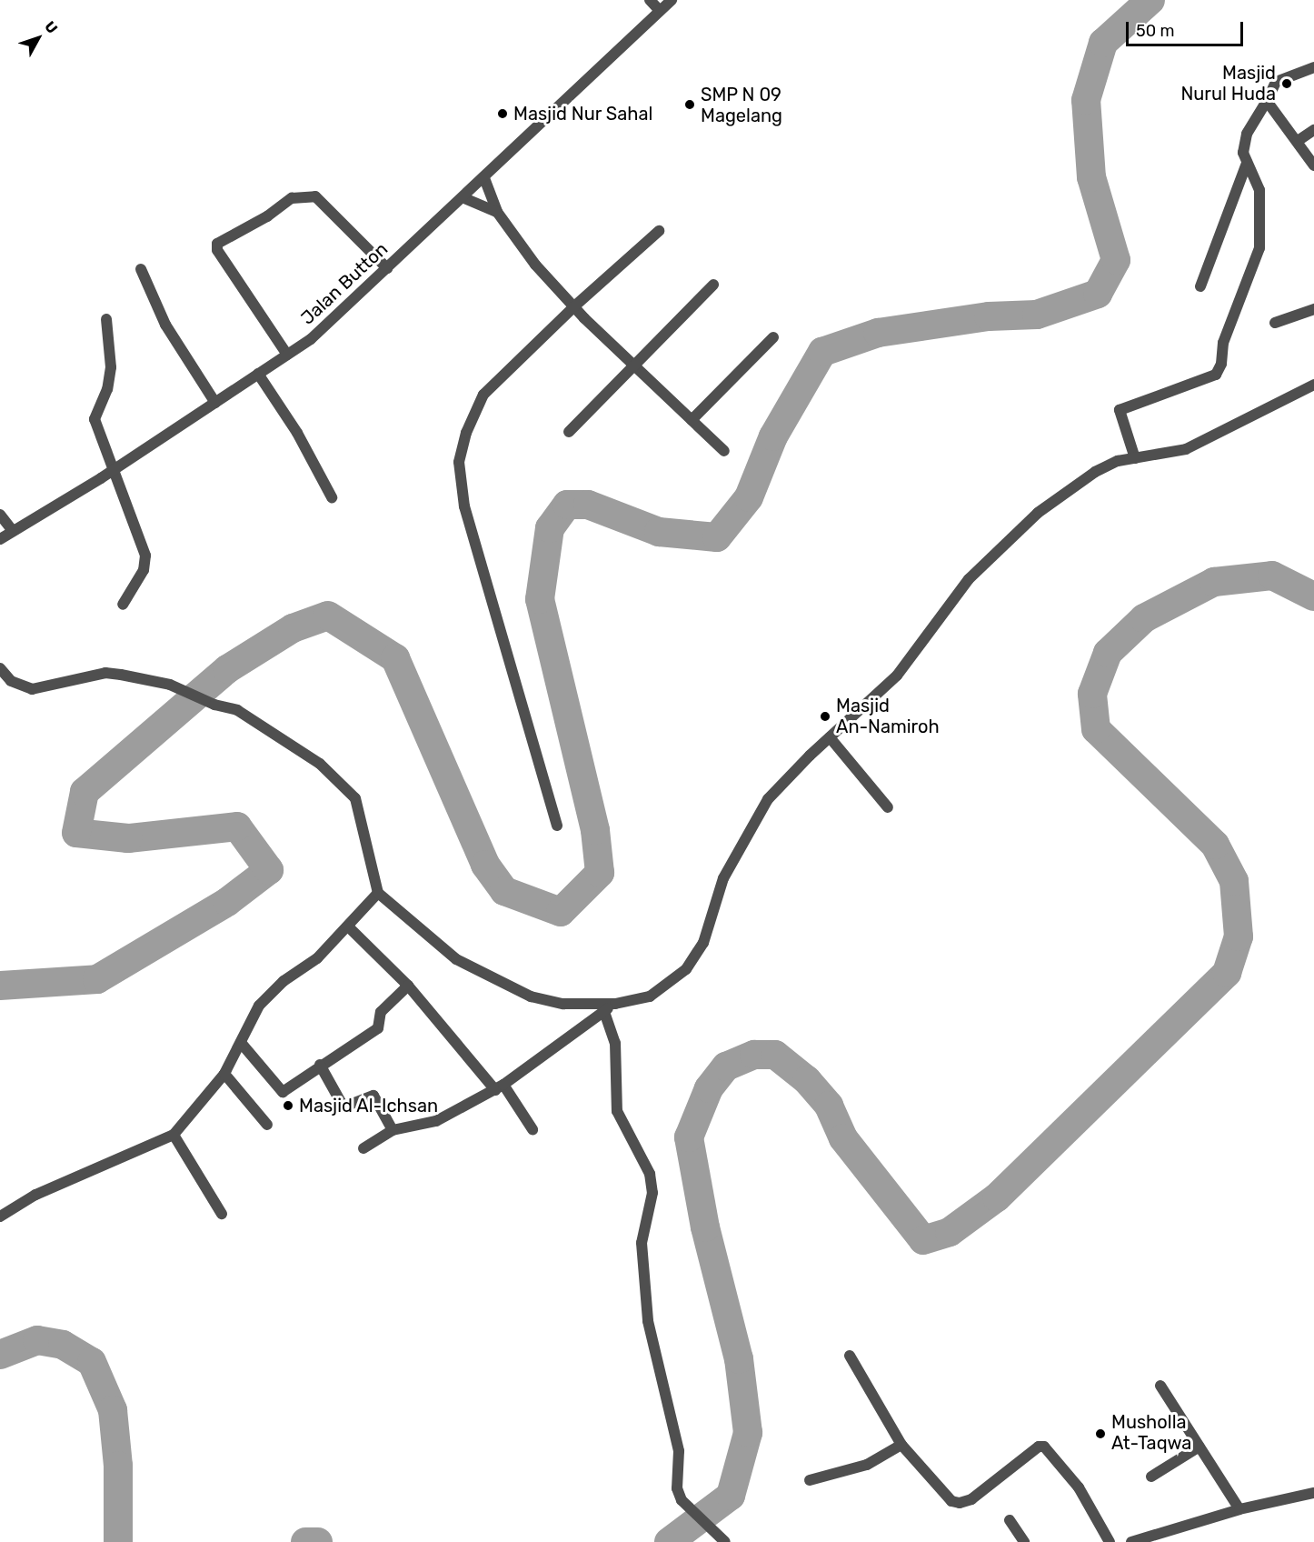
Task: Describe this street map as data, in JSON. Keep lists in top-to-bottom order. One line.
{"streets":{"street":["Jalan Button"]},"places":["Masjid Nurul Huda","SMP N 09 Magelang","Masjid Nur Sahal","Masjid An-Namiroh","Masjid Al-Ichsan","Musholla At-Taqwa"],"scale_bar":"50 m","north":"top right"}
